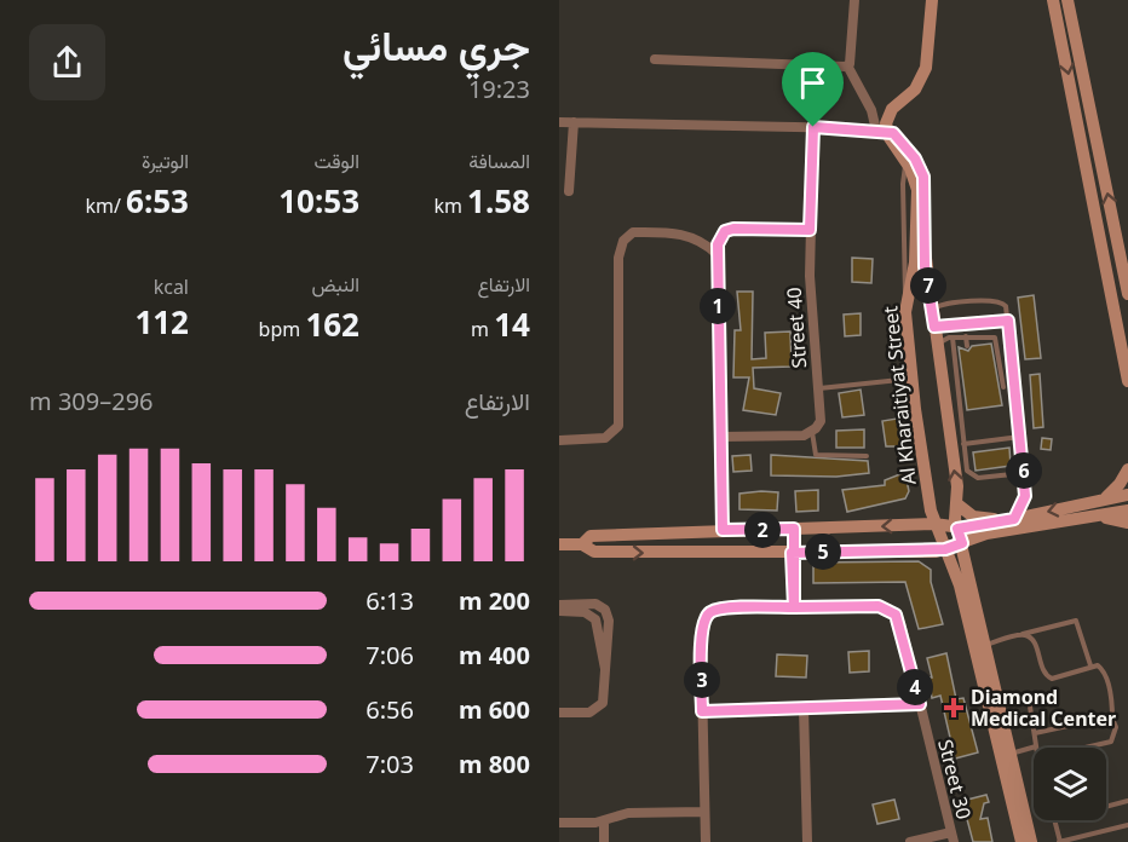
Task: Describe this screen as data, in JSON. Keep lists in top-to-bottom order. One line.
{"streets":{"street":["Street 40","Al Kharaitiyat Street","Street 30"]},"places":{"health":["Diamond Medical Center"]},"page":{"heading":["جري مسائي","19:23"],"stats":[["المسافة","1.58 km"],["الوقت","10:53"],["الوتيرة","6:53 /km"],["الارتفاع","14 m"],["النبض","162 bpm"],["kcal","112"]],"pins":["7","1","6","2","5","3","4"],"chart":["الارتفاع","296–309 m"],"list":[{"name":"200 m","note":"6:13"},{"name":"400 m","note":"7:06"},{"name":"600 m","note":"6:56"},{"name":"800 m","note":"7:03"}]}}
